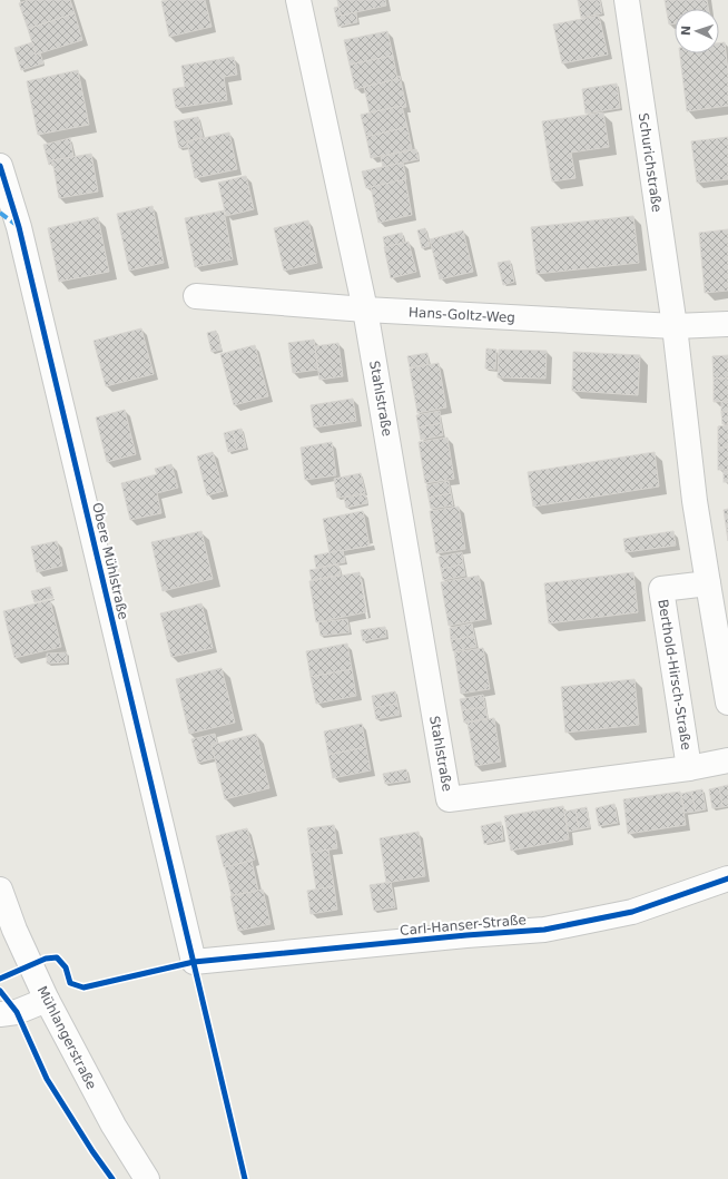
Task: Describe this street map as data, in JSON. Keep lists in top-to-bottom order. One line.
{"streets":{"street":["Schurichstraße","Hans-Goltz-Weg","Stahlstraße","Obere Mühlstraße","Berthold-Hirsch-Straße","Carl-Hanser-Straße","Mühlangerstraße"]},"crossings":[["Schurichstraße","Hans-Goltz-Weg"],["Hans-Goltz-Weg","Stahlstraße"],["Stahlstraße","Berthold-Hirsch-Straße"],["Obere Mühlstraße","Carl-Hanser-Straße"]],"north":"left"}
